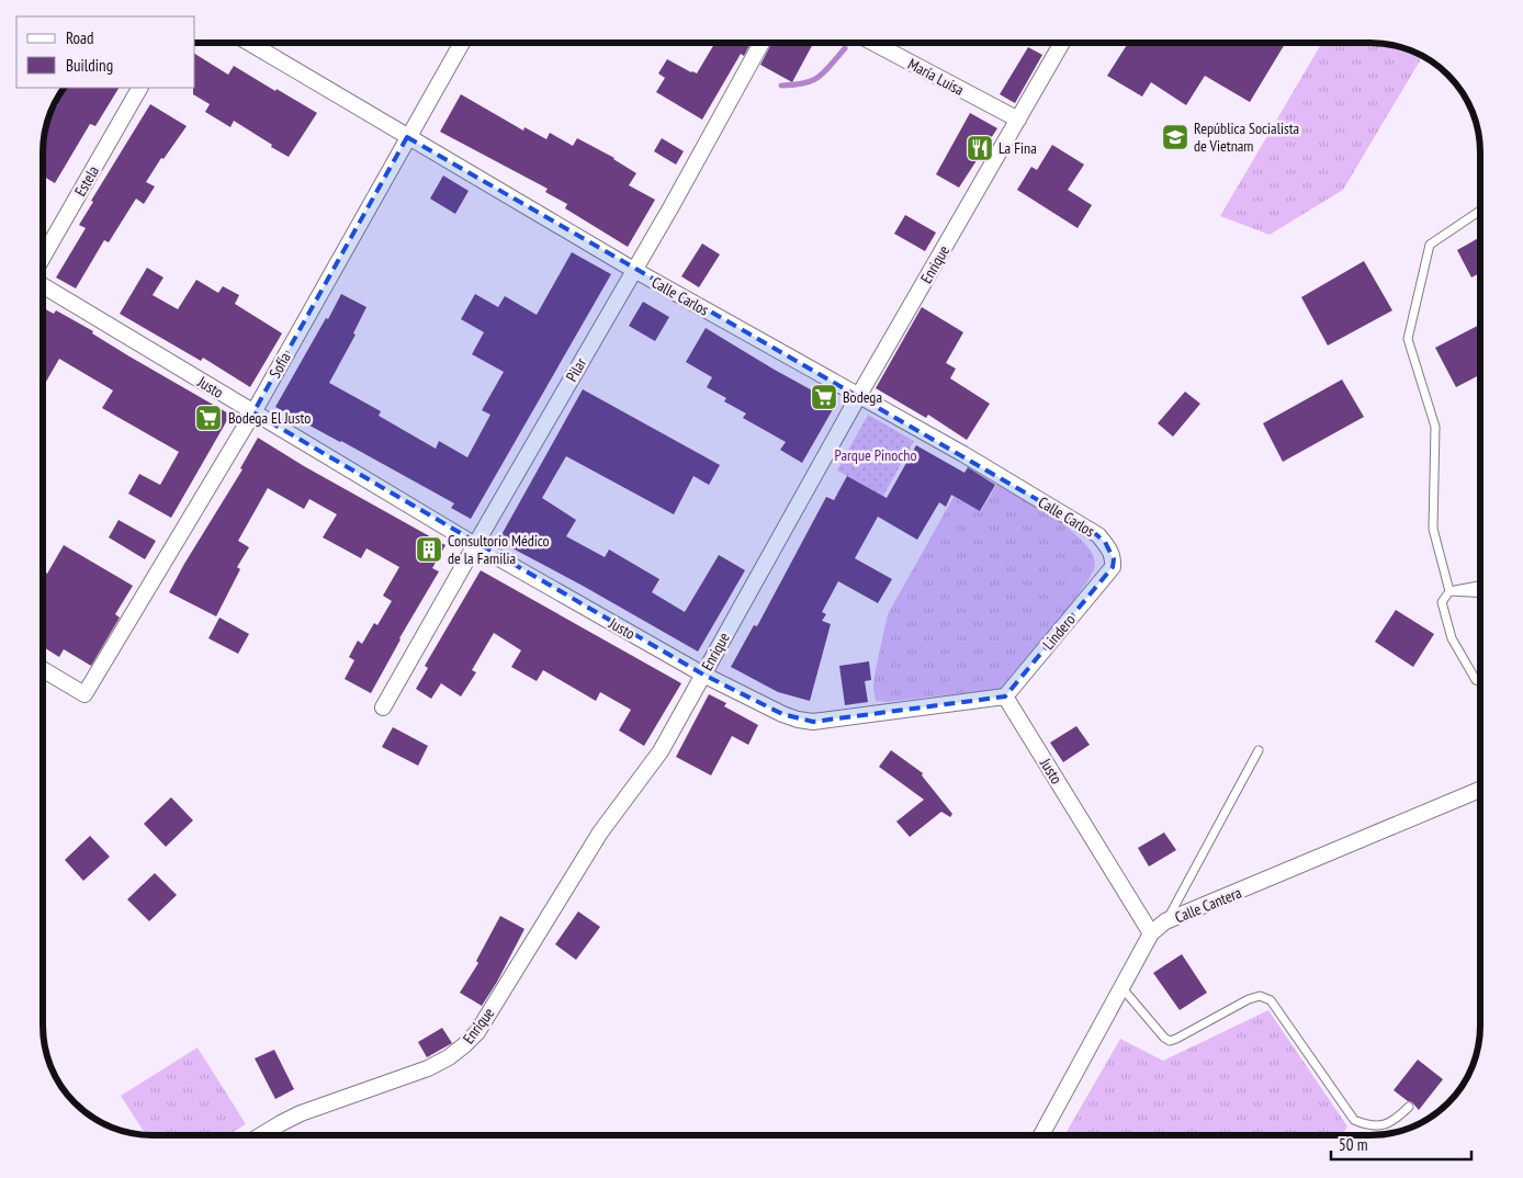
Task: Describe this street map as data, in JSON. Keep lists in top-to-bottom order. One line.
{"streets":{"street":["María Luisa","Estela","Enrique","Calle Carlos","Sofía","Pilar","Justo","Lindero","Calle Cantera"]},"crossings":[["María Luisa","Enrique"],["Enrique","Calle Carlos"],["Enrique","Justo"],["Calle Carlos","Sofía"],["Calle Carlos","Pilar"],["Calle Carlos","Lindero"],["Sofía","Justo"],["Pilar","Justo"],["Justo","Lindero"],["Justo","Calle Cantera"]],"parks":["Parque Pinocho"],"places":{"school or university":["República Socialista de Vietnam"],"restaurant":["La Fina"],"supermarket":["Bodega","Bodega El Justo"],"building":["Consultorio Médico de la Familia"]},"legend":["Road","Building"],"scale_bar":"50 m"}
